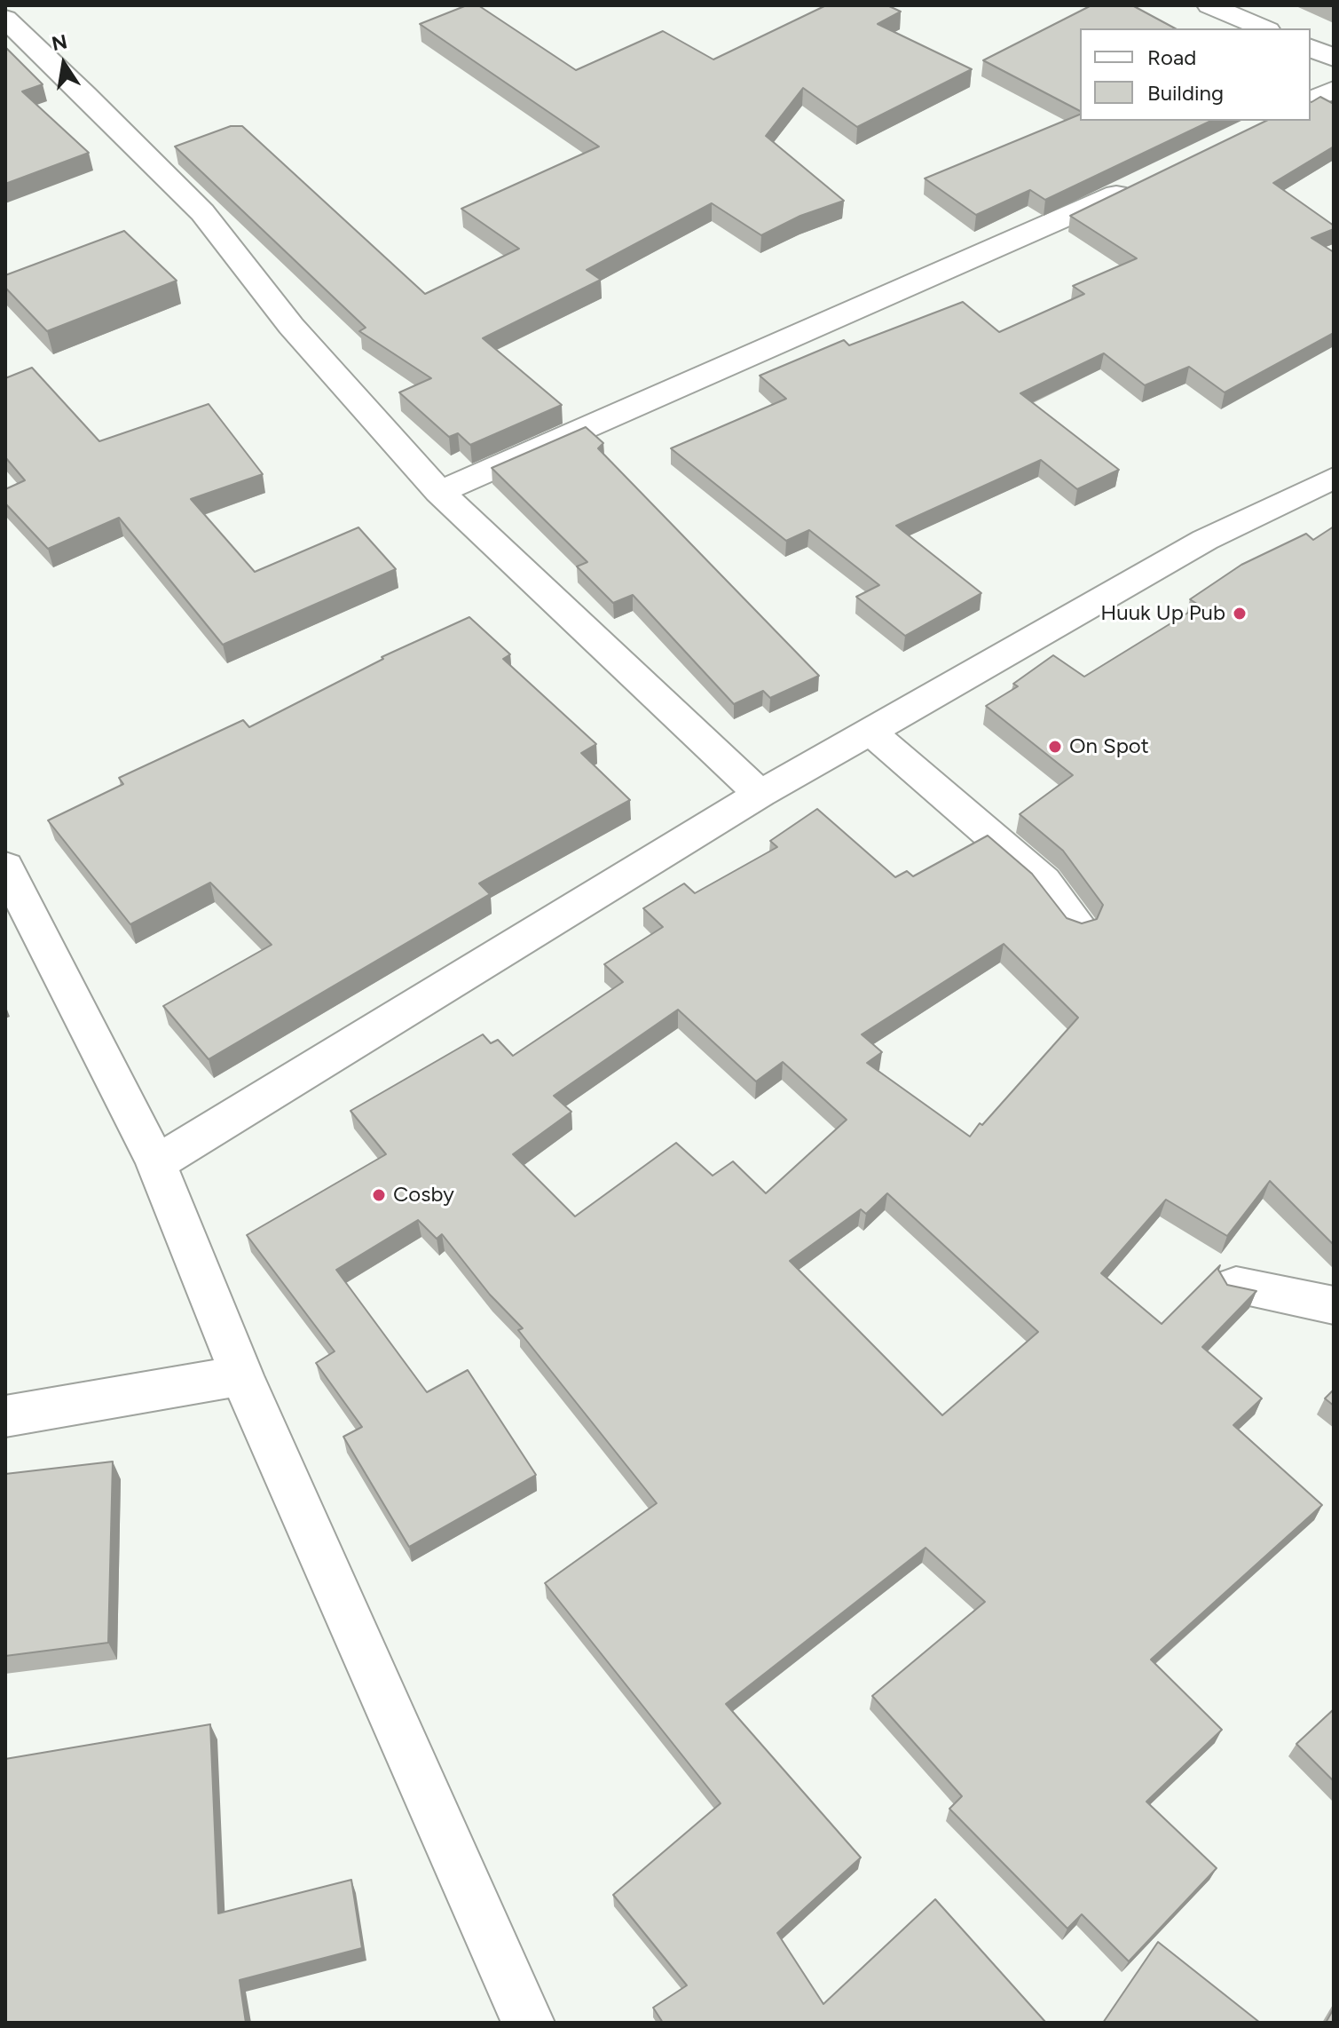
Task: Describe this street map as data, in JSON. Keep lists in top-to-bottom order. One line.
{"places":["Huuk Up Pub","On Spot","Cosby"],"legend":["Road","Building"],"north":"top"}
